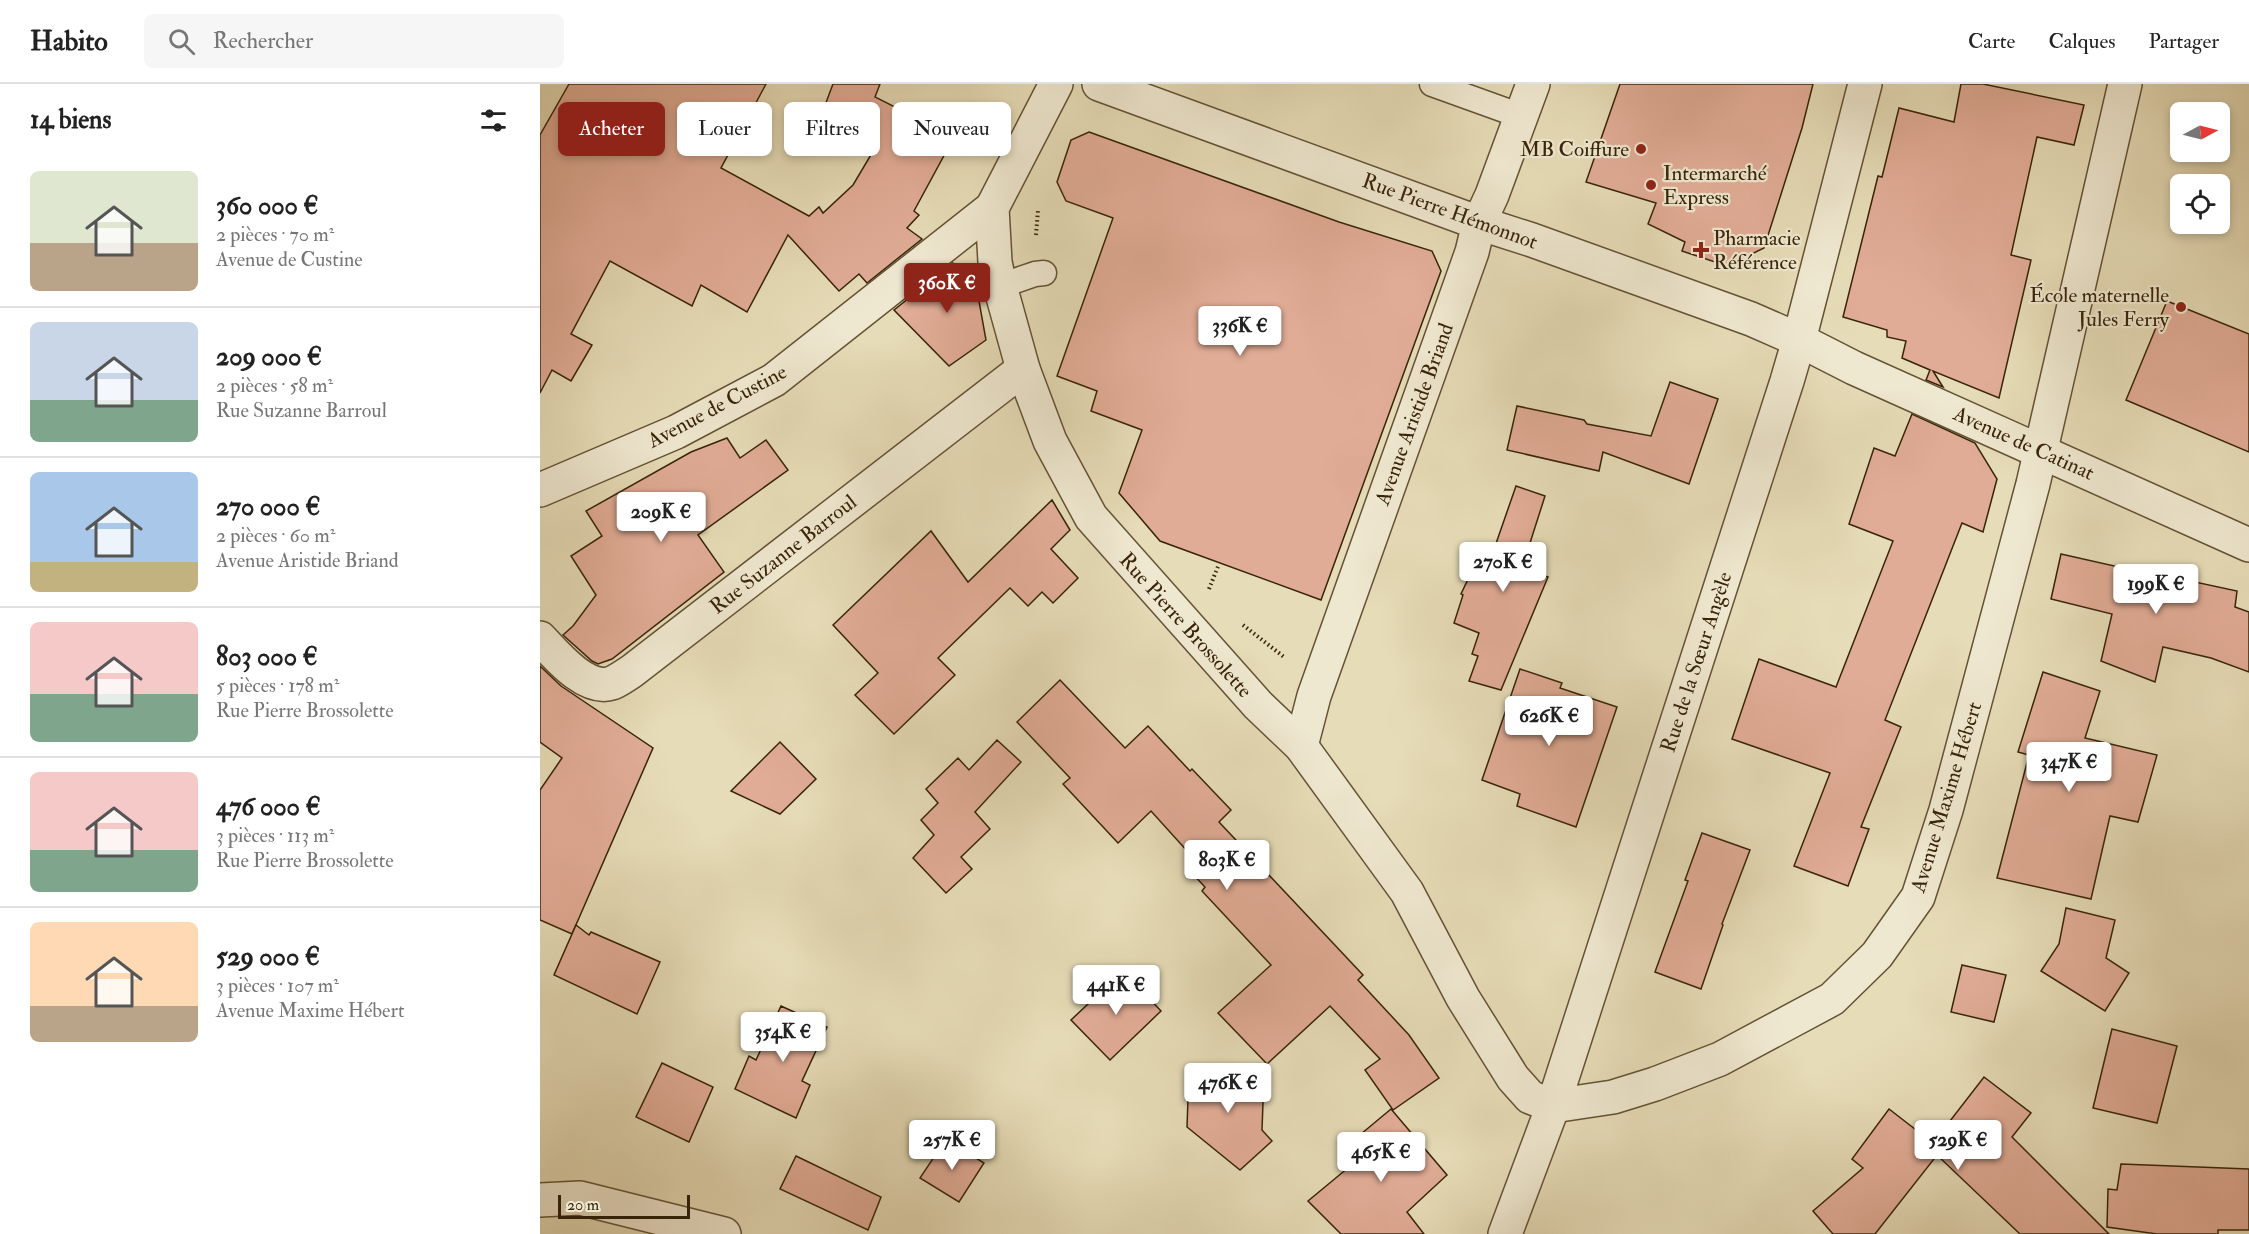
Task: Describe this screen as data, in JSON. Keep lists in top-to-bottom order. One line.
{"streets":{"street":["Rue Pierre Hémonnot","Avenue de Custine","Avenue Aristide Briand","Avenue de Catinat","Rue Suzanne Barroul","Rue Pierre Brossolette","Rue de la Sœur Angèle","Avenue Maxime Hébert"]},"crossings":[["Rue Pierre Hémonnot","Avenue Aristide Briand"],["Rue Pierre Hémonnot","Avenue de Catinat"],["Rue Pierre Hémonnot","Rue de la Sœur Angèle"],["Avenue de Custine","Rue Pierre Brossolette"],["Avenue Aristide Briand","Rue Pierre Brossolette"],["Avenue de Catinat","Rue de la Sœur Angèle"],["Avenue de Catinat","Avenue Maxime Hébert"],["Rue Suzanne Barroul","Rue Pierre Brossolette"],["Rue Pierre Brossolette","Rue de la Sœur Angèle"],["Rue Pierre Brossolette","Avenue Maxime Hébert"],["Rue de la Sœur Angèle","Avenue Maxime Hébert"]],"places":{"other":["MB Coiffure","Intermarché Express","École maternelle Jules Ferry"],"health":["Pharmacie Référence"]},"scale_bar":"20 m","north":"right","page":{"header":"Habito","search":"Rechercher","nav":["Carte","Calques","Partager"],"heading":"14 biens","chip":["Acheter","Louer","Filtres","Nouveau"],"list":[{"name":"360 000 €","note":"2 pièces · 70 m² · Avenue de Custine"},{"name":"209 000 €","note":"2 pièces · 58 m² · Rue Suzanne Barroul"},{"name":"270 000 €","note":"2 pièces · 60 m² · Avenue Aristide Briand"},{"name":"803 000 €","note":"5 pièces · 178 m² · Rue Pierre Brossolette"},{"name":"476 000 €","note":"3 pièces · 113 m² · Rue Pierre Brossolette"},{"name":"529 000 €","note":"3 pièces · 107 m² · Avenue Maxime Hébert"}],"price":["360K €","336K €","209K €","270K €","199K €","626K €","347K €","803K €","441K €","354K €","476K €","257K €","529K €","465K €"],"scale":"20 m"}}
